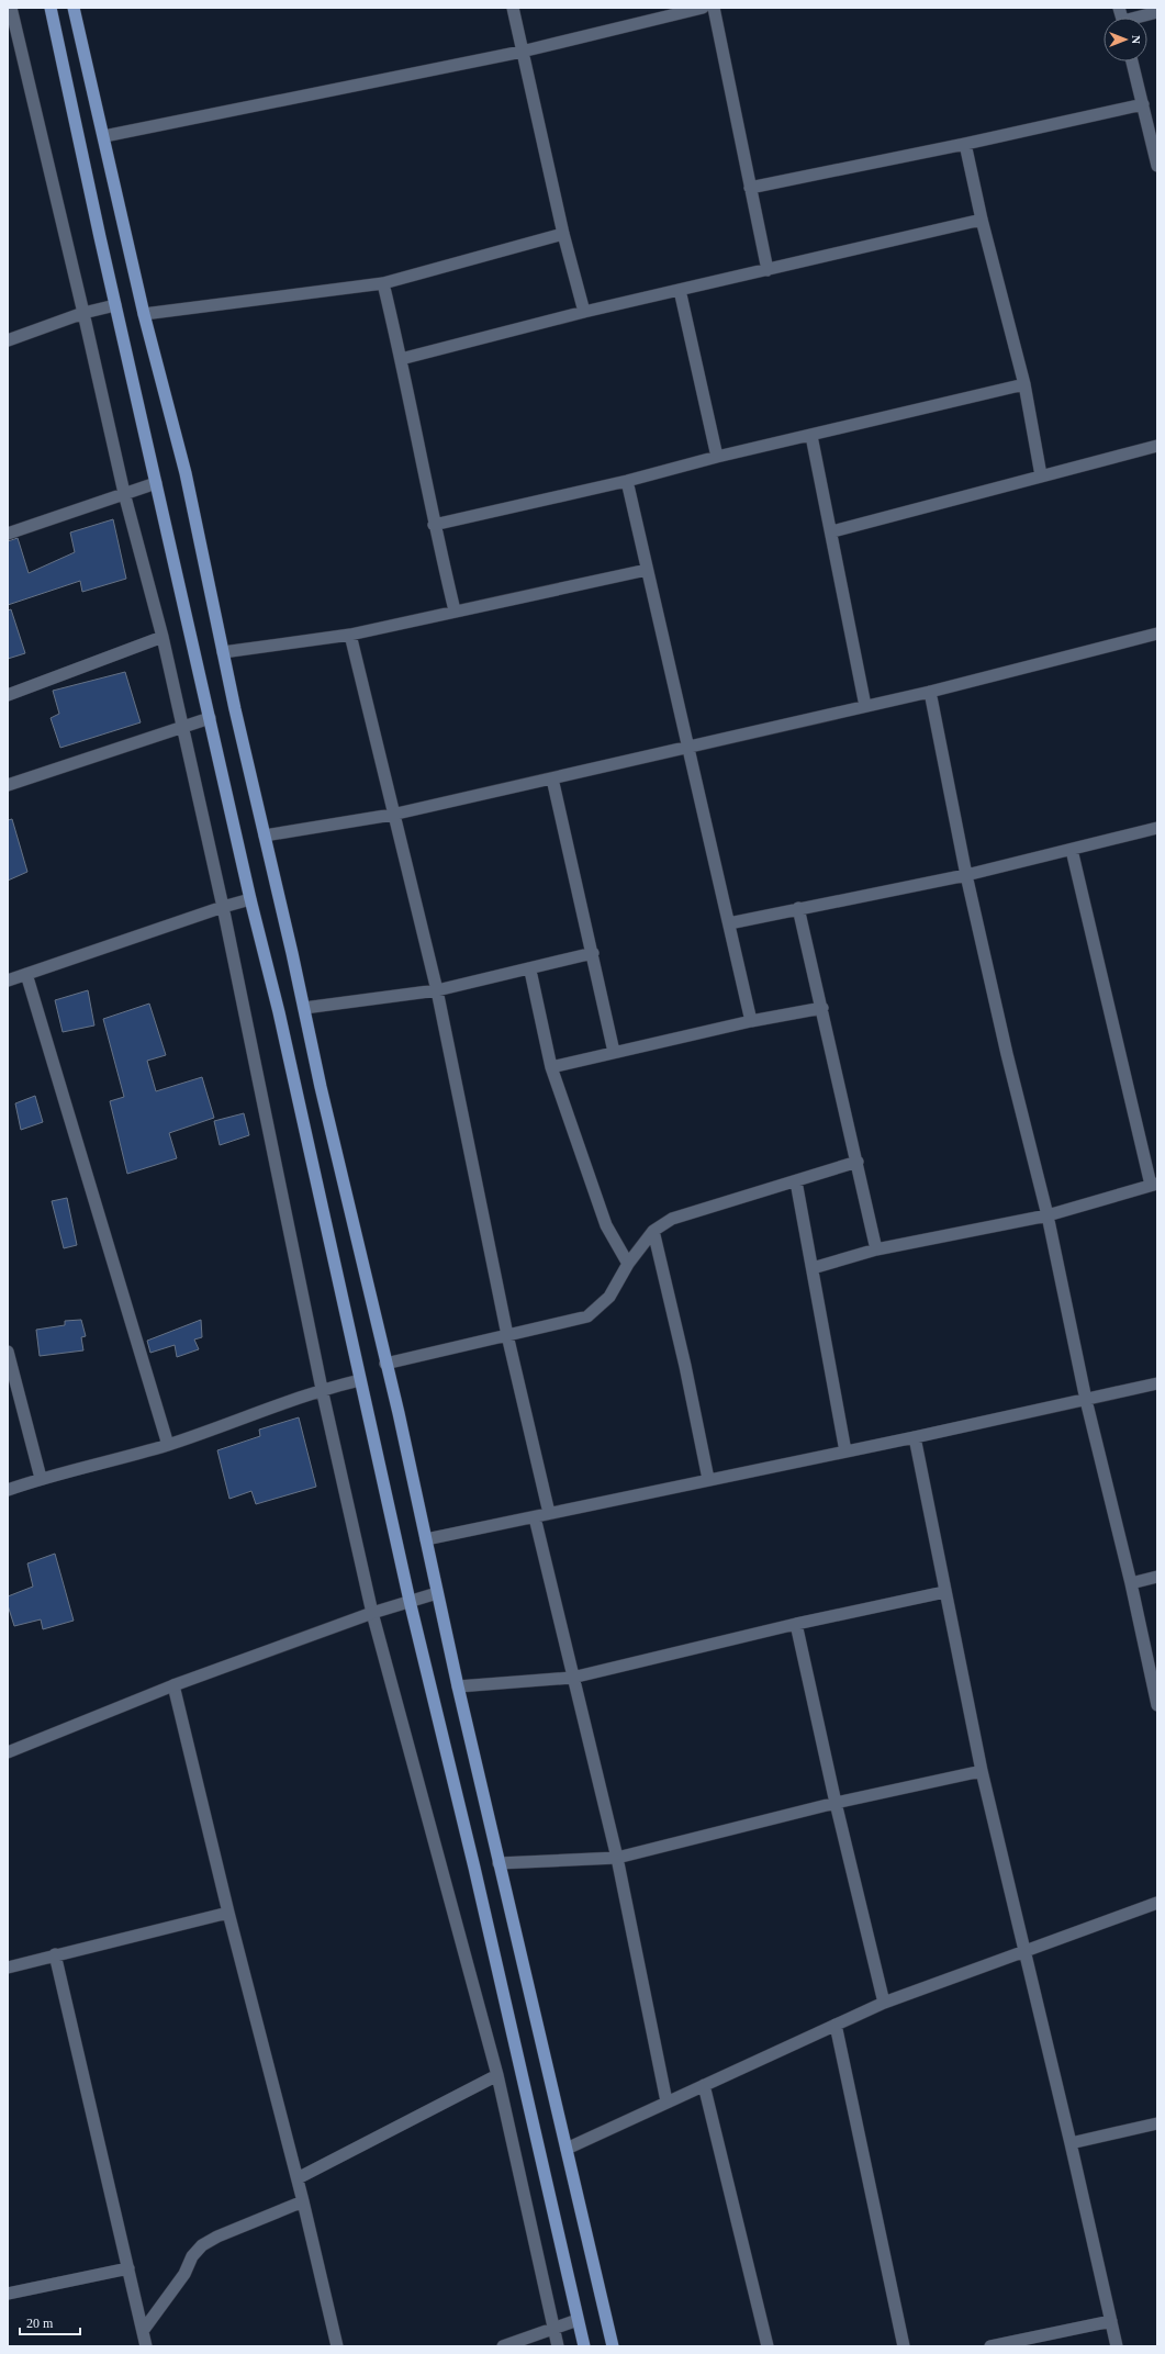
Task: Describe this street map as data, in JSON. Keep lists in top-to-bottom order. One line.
{"scale_bar":"20 m","north":"right"}
